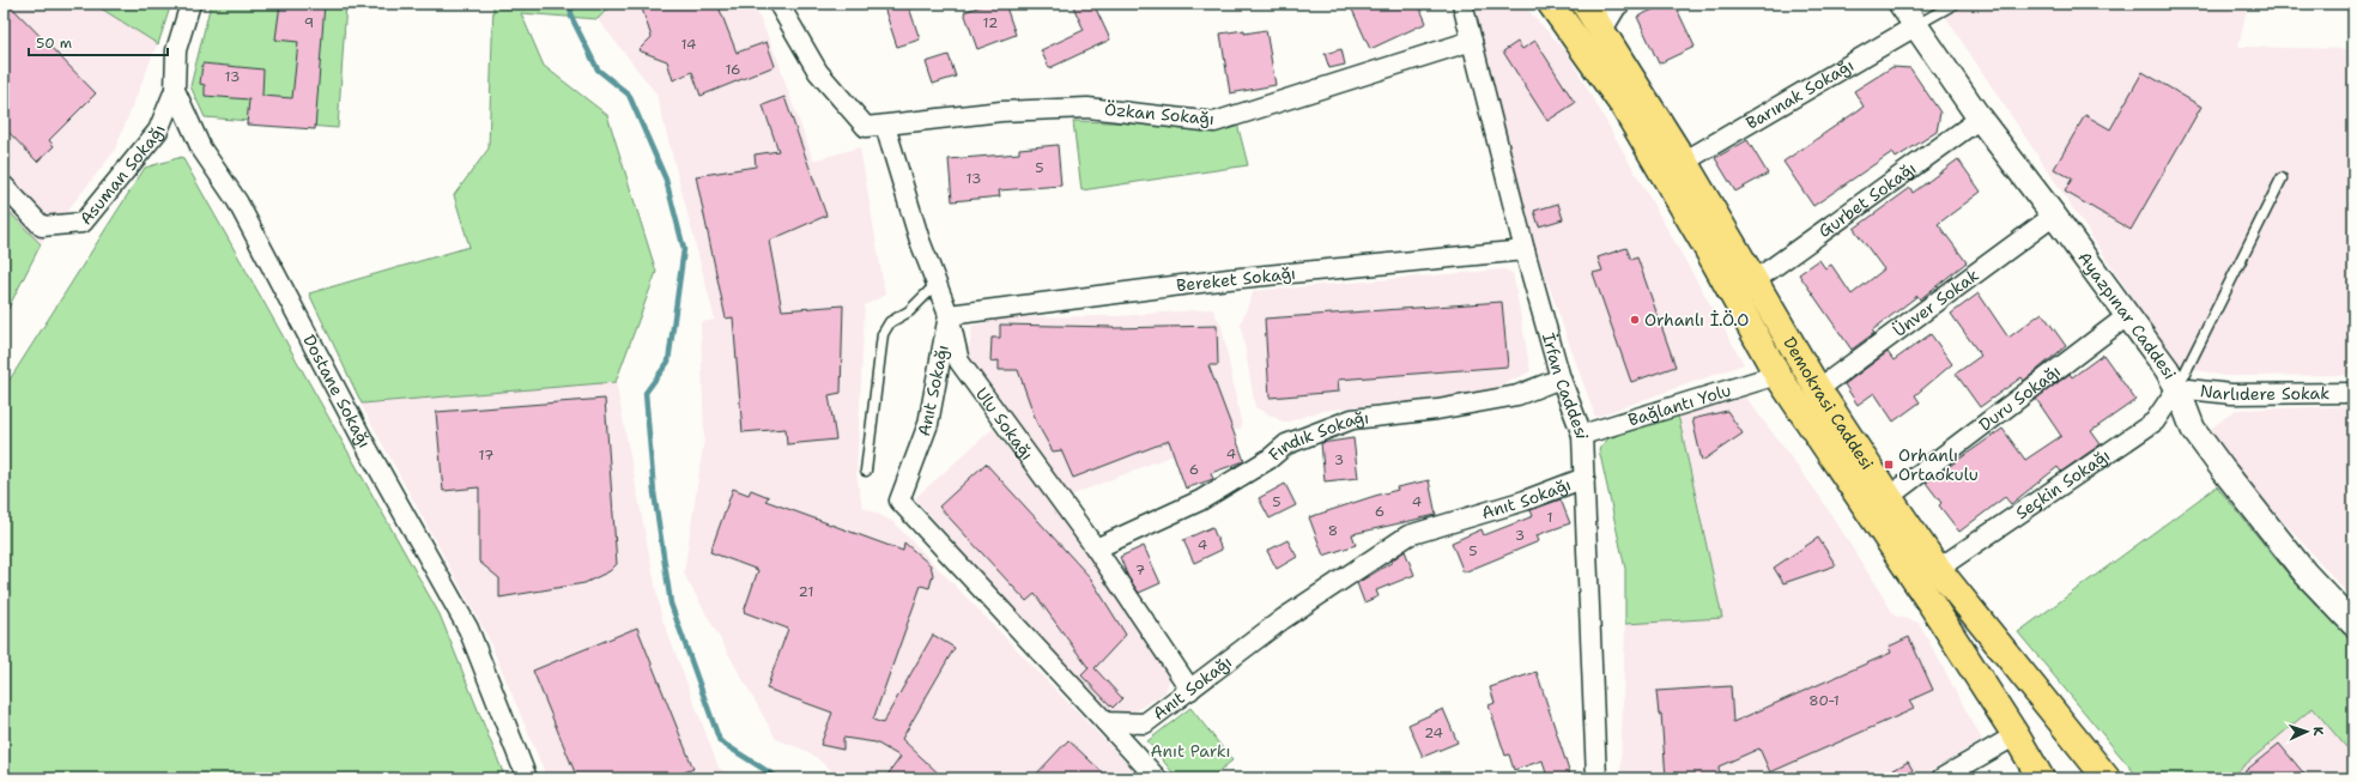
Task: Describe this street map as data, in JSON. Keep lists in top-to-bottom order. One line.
{"streets":{"main road":["Demokrasi Caddesi"],"street":["Barınak Sokağı","Özkan Sokağı","Asuman Sokağı","Gurbet Sokağı","Bereket Sokağı","Ünver Sokak","Ayazpınar Caddesi","İrfan Caddesi","Anıt Sokağı","Dostane Sokağı","Narlıdere Sokak","Duru Sokağı","Bağlantı Yolu","Ulu Sokağı","Fındık Sokağı","Seçkin Sokağı"]},"crossings":[["Barınak Sokağı","Ayazpınar Caddesi"],["Barınak Sokağı","Demokrasi Caddesi"],["Özkan Sokağı","İrfan Caddesi"],["Özkan Sokağı","Ulu Sokağı"],["Asuman Sokağı","Dostane Sokağı"],["Gurbet Sokağı","Ayazpınar Caddesi"],["Gurbet Sokağı","Demokrasi Caddesi"],["Bereket Sokağı","İrfan Caddesi"],["Bereket Sokağı","Anıt Sokağı"],["Bereket Sokağı","Ulu Sokağı"],["Ünver Sokak","Ayazpınar Caddesi"],["Ünver Sokak","Demokrasi Caddesi"],["Ayazpınar Caddesi","Narlıdere Sokak"],["Ayazpınar Caddesi","Duru Sokağı"],["Ayazpınar Caddesi","Seçkin Sokağı"],["İrfan Caddesi","Anıt Sokağı"],["İrfan Caddesi","Bağlantı Yolu"],["İrfan Caddesi","Fındık Sokağı"],["Anıt Sokağı","Ulu Sokağı"],["Narlıdere Sokak","Seçkin Sokağı"],["Duru Sokağı","Demokrasi Caddesi"],["Demokrasi Caddesi","Bağlantı Yolu"],["Demokrasi Caddesi","Seçkin Sokağı"],["Ulu Sokağı","Fındık Sokağı"]],"parks":["Anıt Parkı"],"places":{"other":["Orhanlı İ.Ö.O"],"transit":["Orhanlı Ortaokulu"]},"house_numbers":["9","12","14","16","13","5","13","4","17","3","6","5","4","6","1","8","3","4","5","7","21","80-1","24"],"scale_bar":"50 m","north":"right"}
